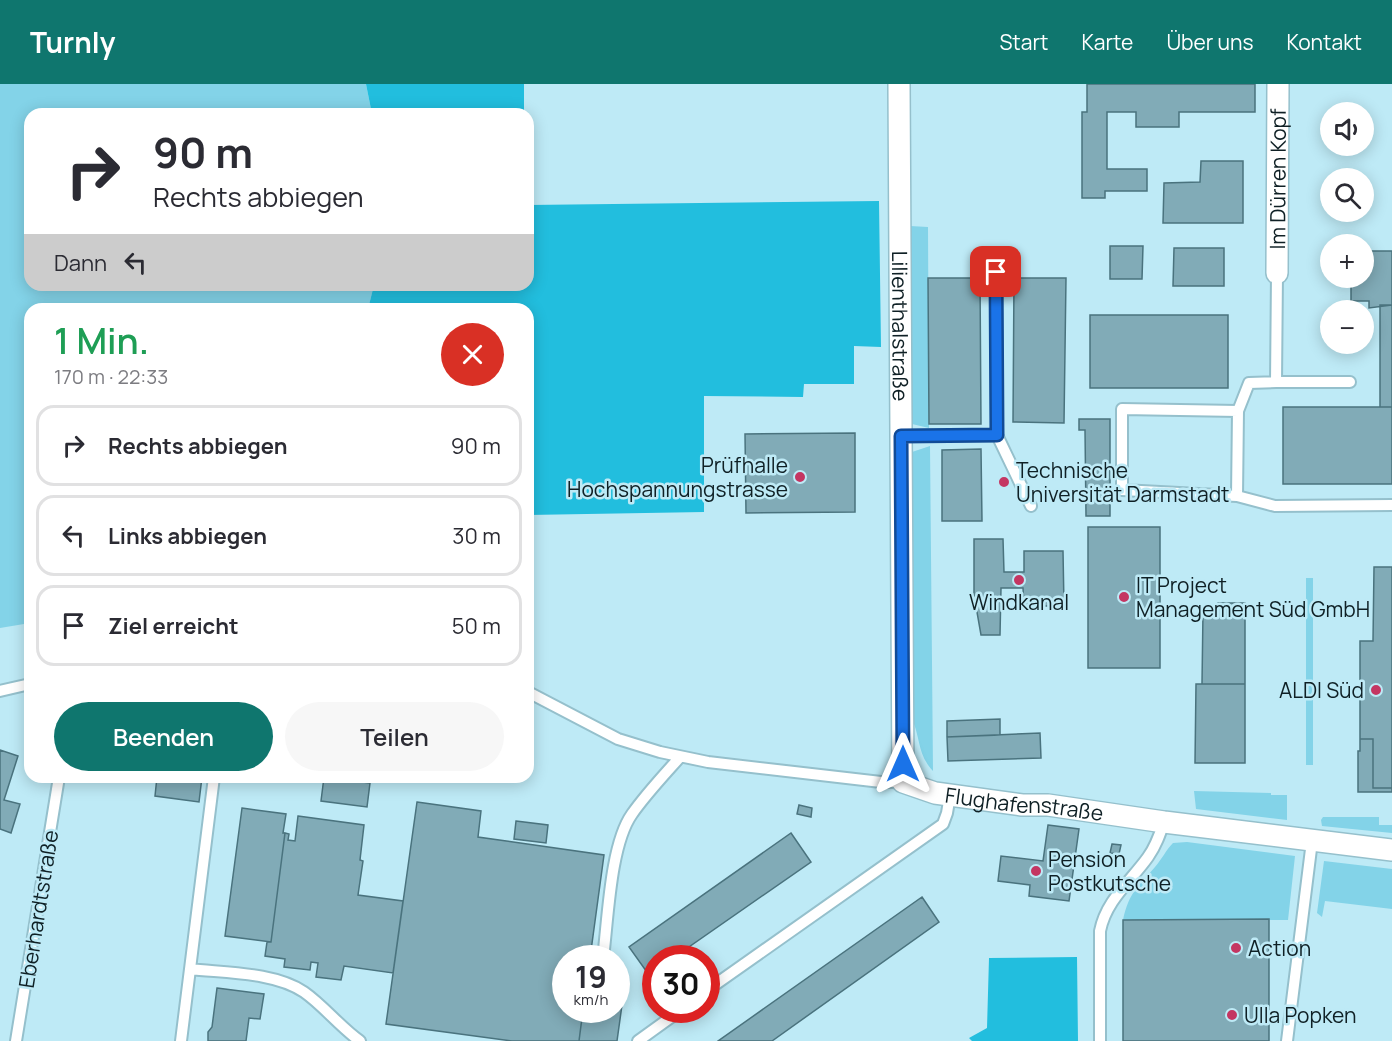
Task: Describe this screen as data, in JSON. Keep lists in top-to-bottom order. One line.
{"streets":{"street":["Im Dürren Kopf","Lilienthalstraße","Flughafenstraße"],"lane":["Eberhardtstraße"]},"crossings":[["Lilienthalstraße","Flughafenstraße"]],"places":["Prüfhalle Hochspannungstrasse","Technische Universität Darmstadt","Windkanal","IT Project Management Süd GmbH","ALDI Süd","Pension Postkutsche","Action","Ulla Popken"],"page":{"header":"Turnly","nav":["Start","Karte","Über uns","Kontakt"],"map_buttons":["+","−"],"turn":["90 m","Rechts abbiegen"],"then":"Dann","heading":["1 Min.","170 m · 22:33"],"list":[{"name":"Rechts abbiegen","value":"90 m"},{"name":"Links abbiegen","value":"30 m"},{"name":"Ziel erreicht","value":"50 m"}],"buttons":["Beenden","Teilen"],"speed":"19 km/h","limit":"30"}}
